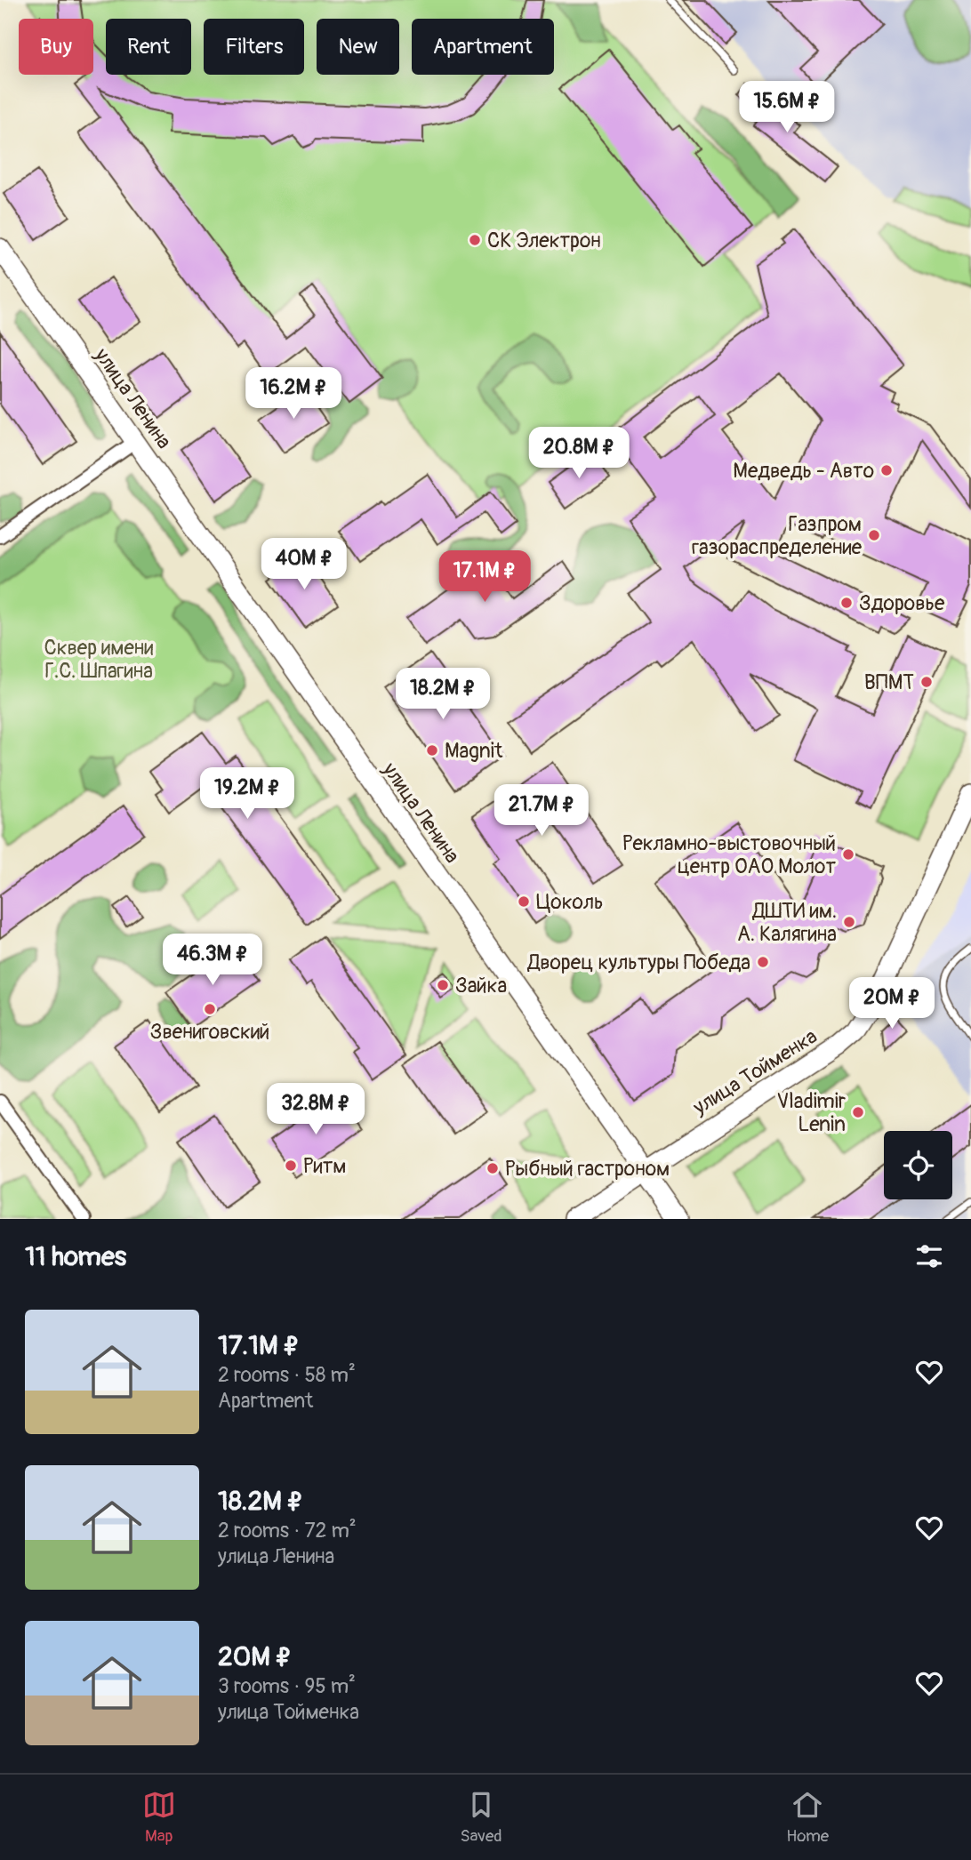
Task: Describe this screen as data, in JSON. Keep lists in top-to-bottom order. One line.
{"streets":{"street":["улица Ленина","улица Тойменка"]},"crossings":[["улица Ленина","улица Тойменка"]],"parks":["Сквер имени Г.С. Шпагина"],"places":["СК Электрон","Медведь - Авто","Газпром газораспределение","Здоровье","ВПМТ","Magnit","Рекламно-выстовочный центр ОАО Молот","Цоколь","ДШТИ им. А. Калягина","Дворец культуры Победа","Зайка","Звениговский","Vladimir Lenin","Ритм","Рыбный гастроном"],"page":{"chip":["Buy","Rent","Filters","New","Apartment"],"price":["15.6M ₽","16.2M ₽","20.8M ₽","40M ₽","17.1M ₽","18.2M ₽","19.2M ₽","21.7M ₽","46.3M ₽","20M ₽","32.8M ₽"],"heading":"11 homes","list":[{"name":"17.1M ₽","note":"2 rooms · 58 m² · Apartment"},{"name":"18.2M ₽","note":"2 rooms · 72 m² · улица Ленина"},{"name":"20M ₽","note":"3 rooms · 95 m² · улица Тойменка"}],"tabs":["Map","Saved","Home"]}}
